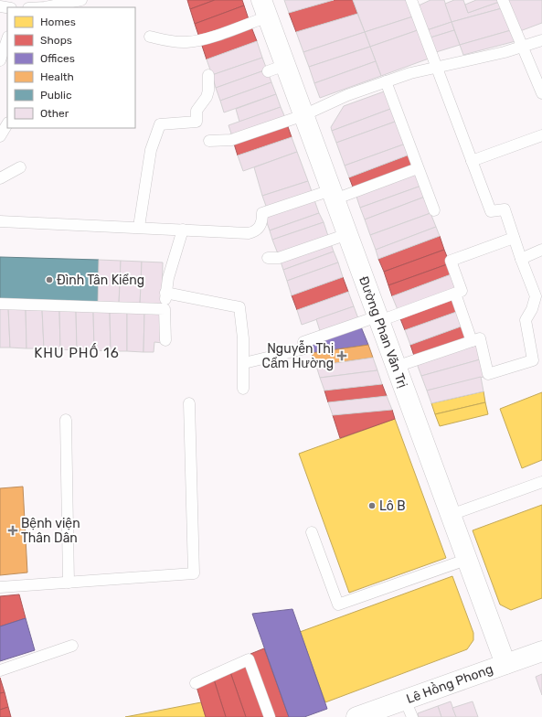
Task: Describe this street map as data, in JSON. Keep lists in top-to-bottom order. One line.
{"streets":{"street":["Đường Phan Văn Trị","Lê Hồng Phong"]},"crossings":[["Đường Phan Văn Trị","Lê Hồng Phong"]],"districts":["KHU PHỐ 16"],"places":{"other":["Đình Tân Kiểng","Lô B"],"health":["Nguyễn Thị Cẩm Hường","Bệnh viện Thân Dân"]},"legend":["Homes","Shops","Offices","Health","Public","Other"]}
